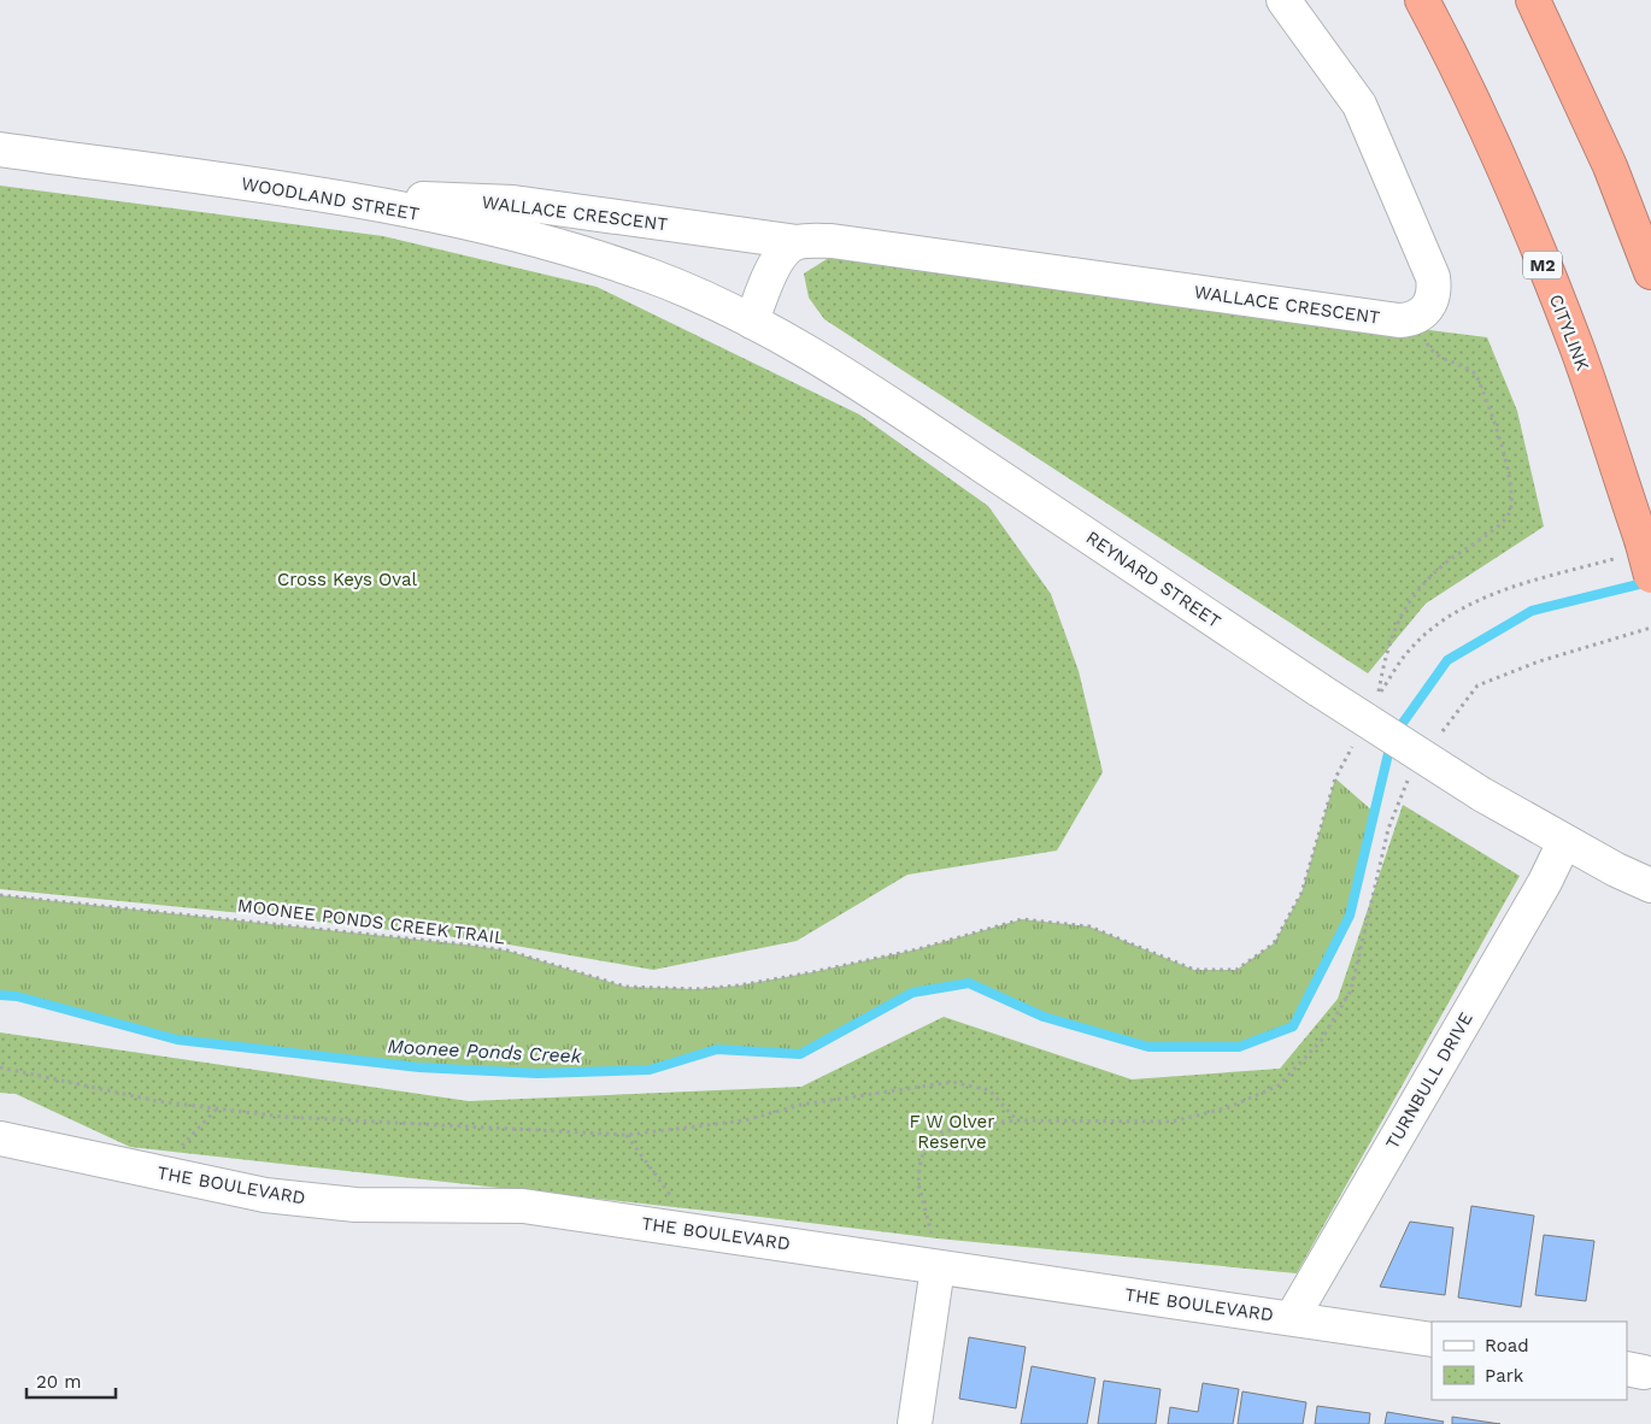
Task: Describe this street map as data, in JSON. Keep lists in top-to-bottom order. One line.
{"streets":{"highway":["M2","CITYLINK"],"street":["WOODLAND STREET","WALLACE CRESCENT","REYNARD STREET","TURNBULL DRIVE","THE BOULEVARD"],"path":["MOONEE PONDS CREEK TRAIL"]},"crossings":[["WOODLAND STREET","WALLACE CRESCENT"],["WOODLAND STREET","REYNARD STREET"],["REYNARD STREET","TURNBULL DRIVE"],["TURNBULL DRIVE","THE BOULEVARD"]],"water":["Moonee Ponds Creek"],"parks":["Cross Keys Oval","F W Olver Reserve"],"legend":["Road","Park"],"scale_bar":"20 m"}
